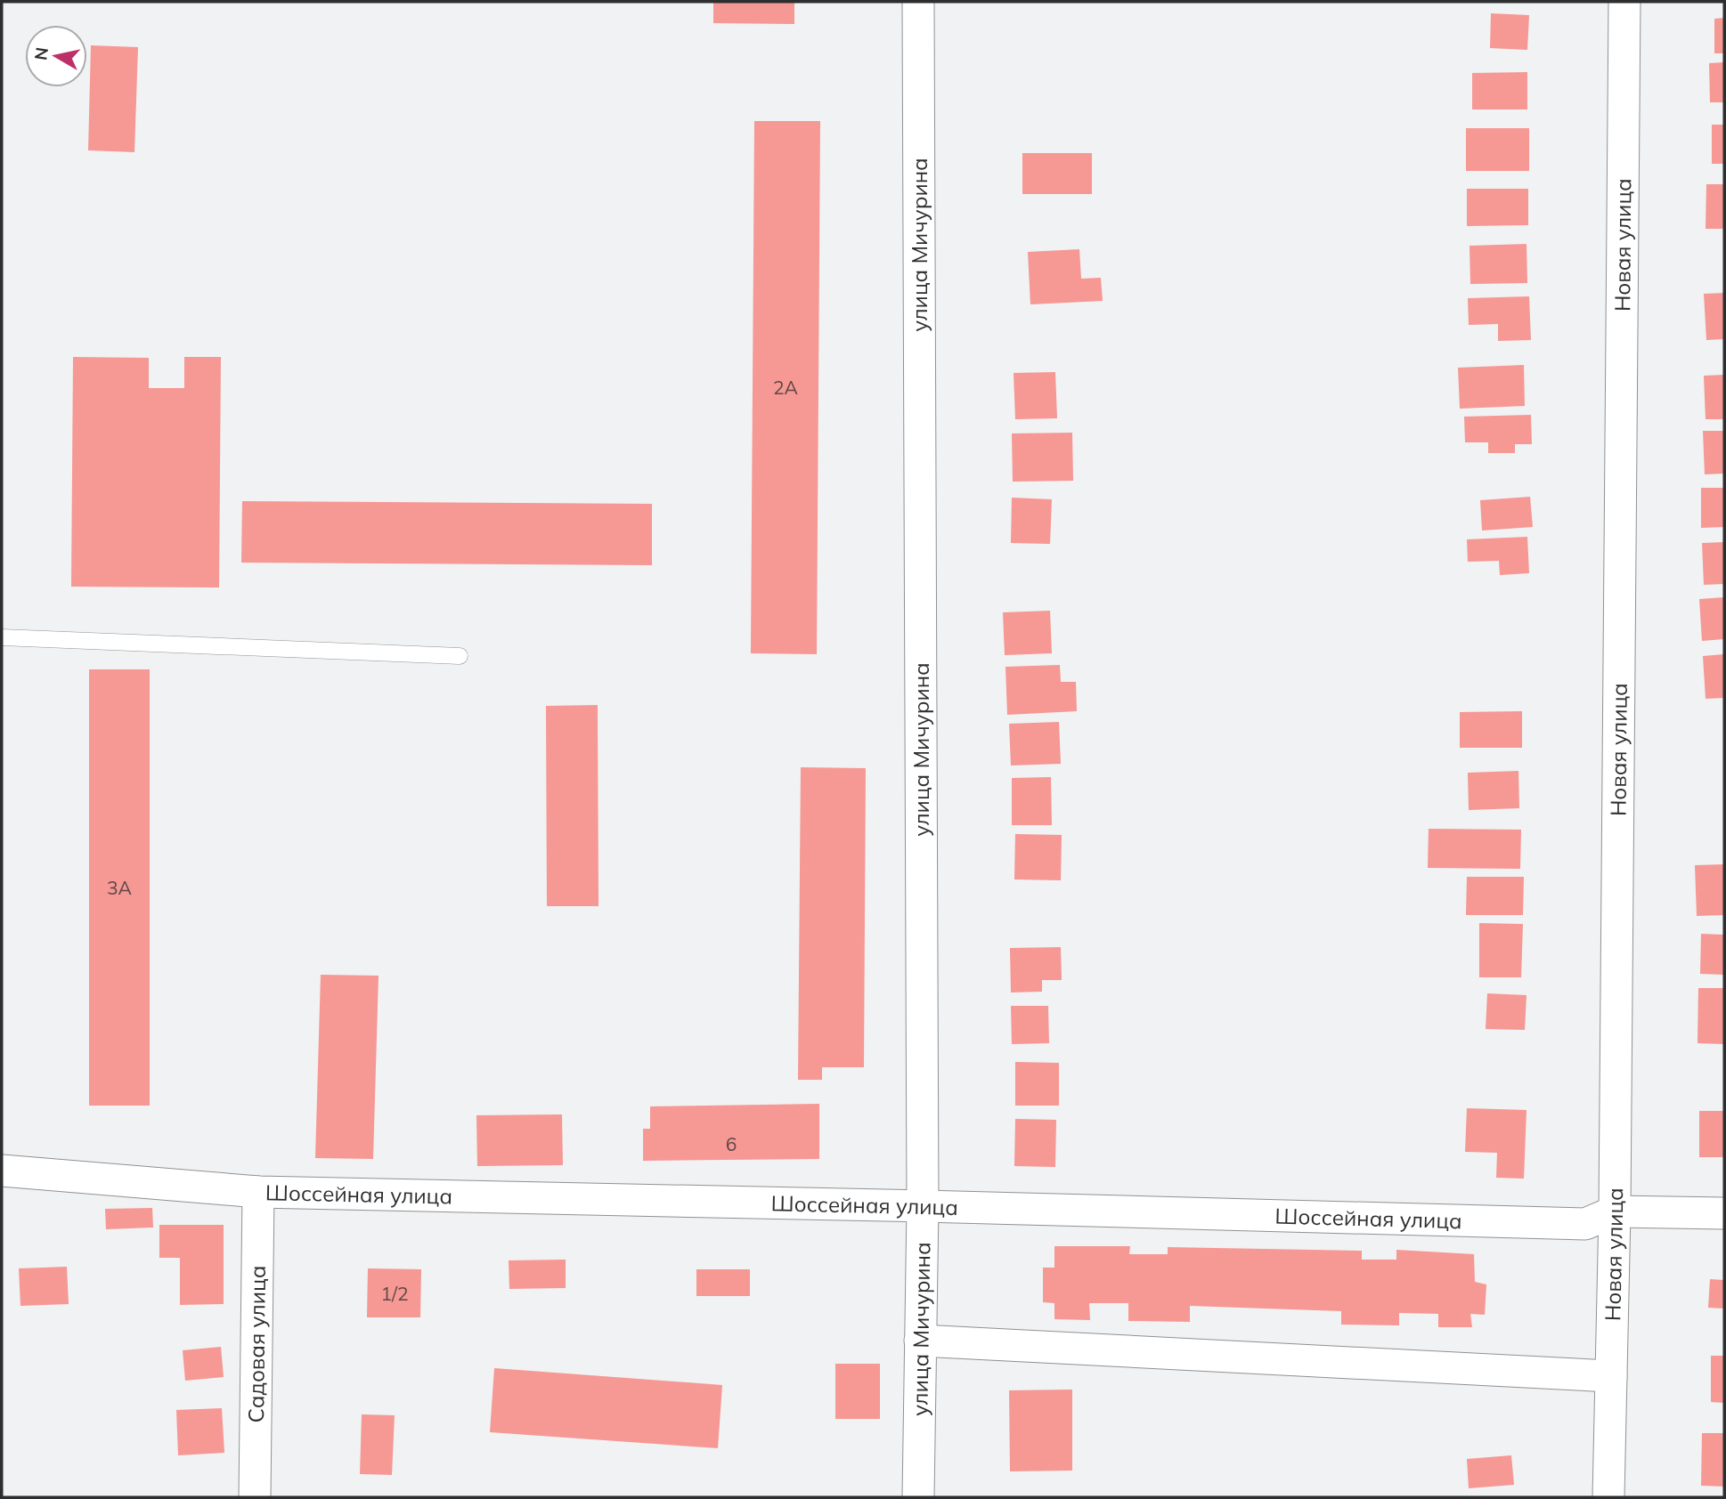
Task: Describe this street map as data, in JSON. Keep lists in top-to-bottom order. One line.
{"streets":{"street":["улица Мичурина","Новая улица","Шоссейная улица","Садовая улица"]},"crossings":[["улица Мичурина","Шоссейная улица"],["Новая улица","Шоссейная улица"],["Шоссейная улица","Садовая улица"]],"house_numbers":["2А","3А","6","1/2"],"north":"left"}
